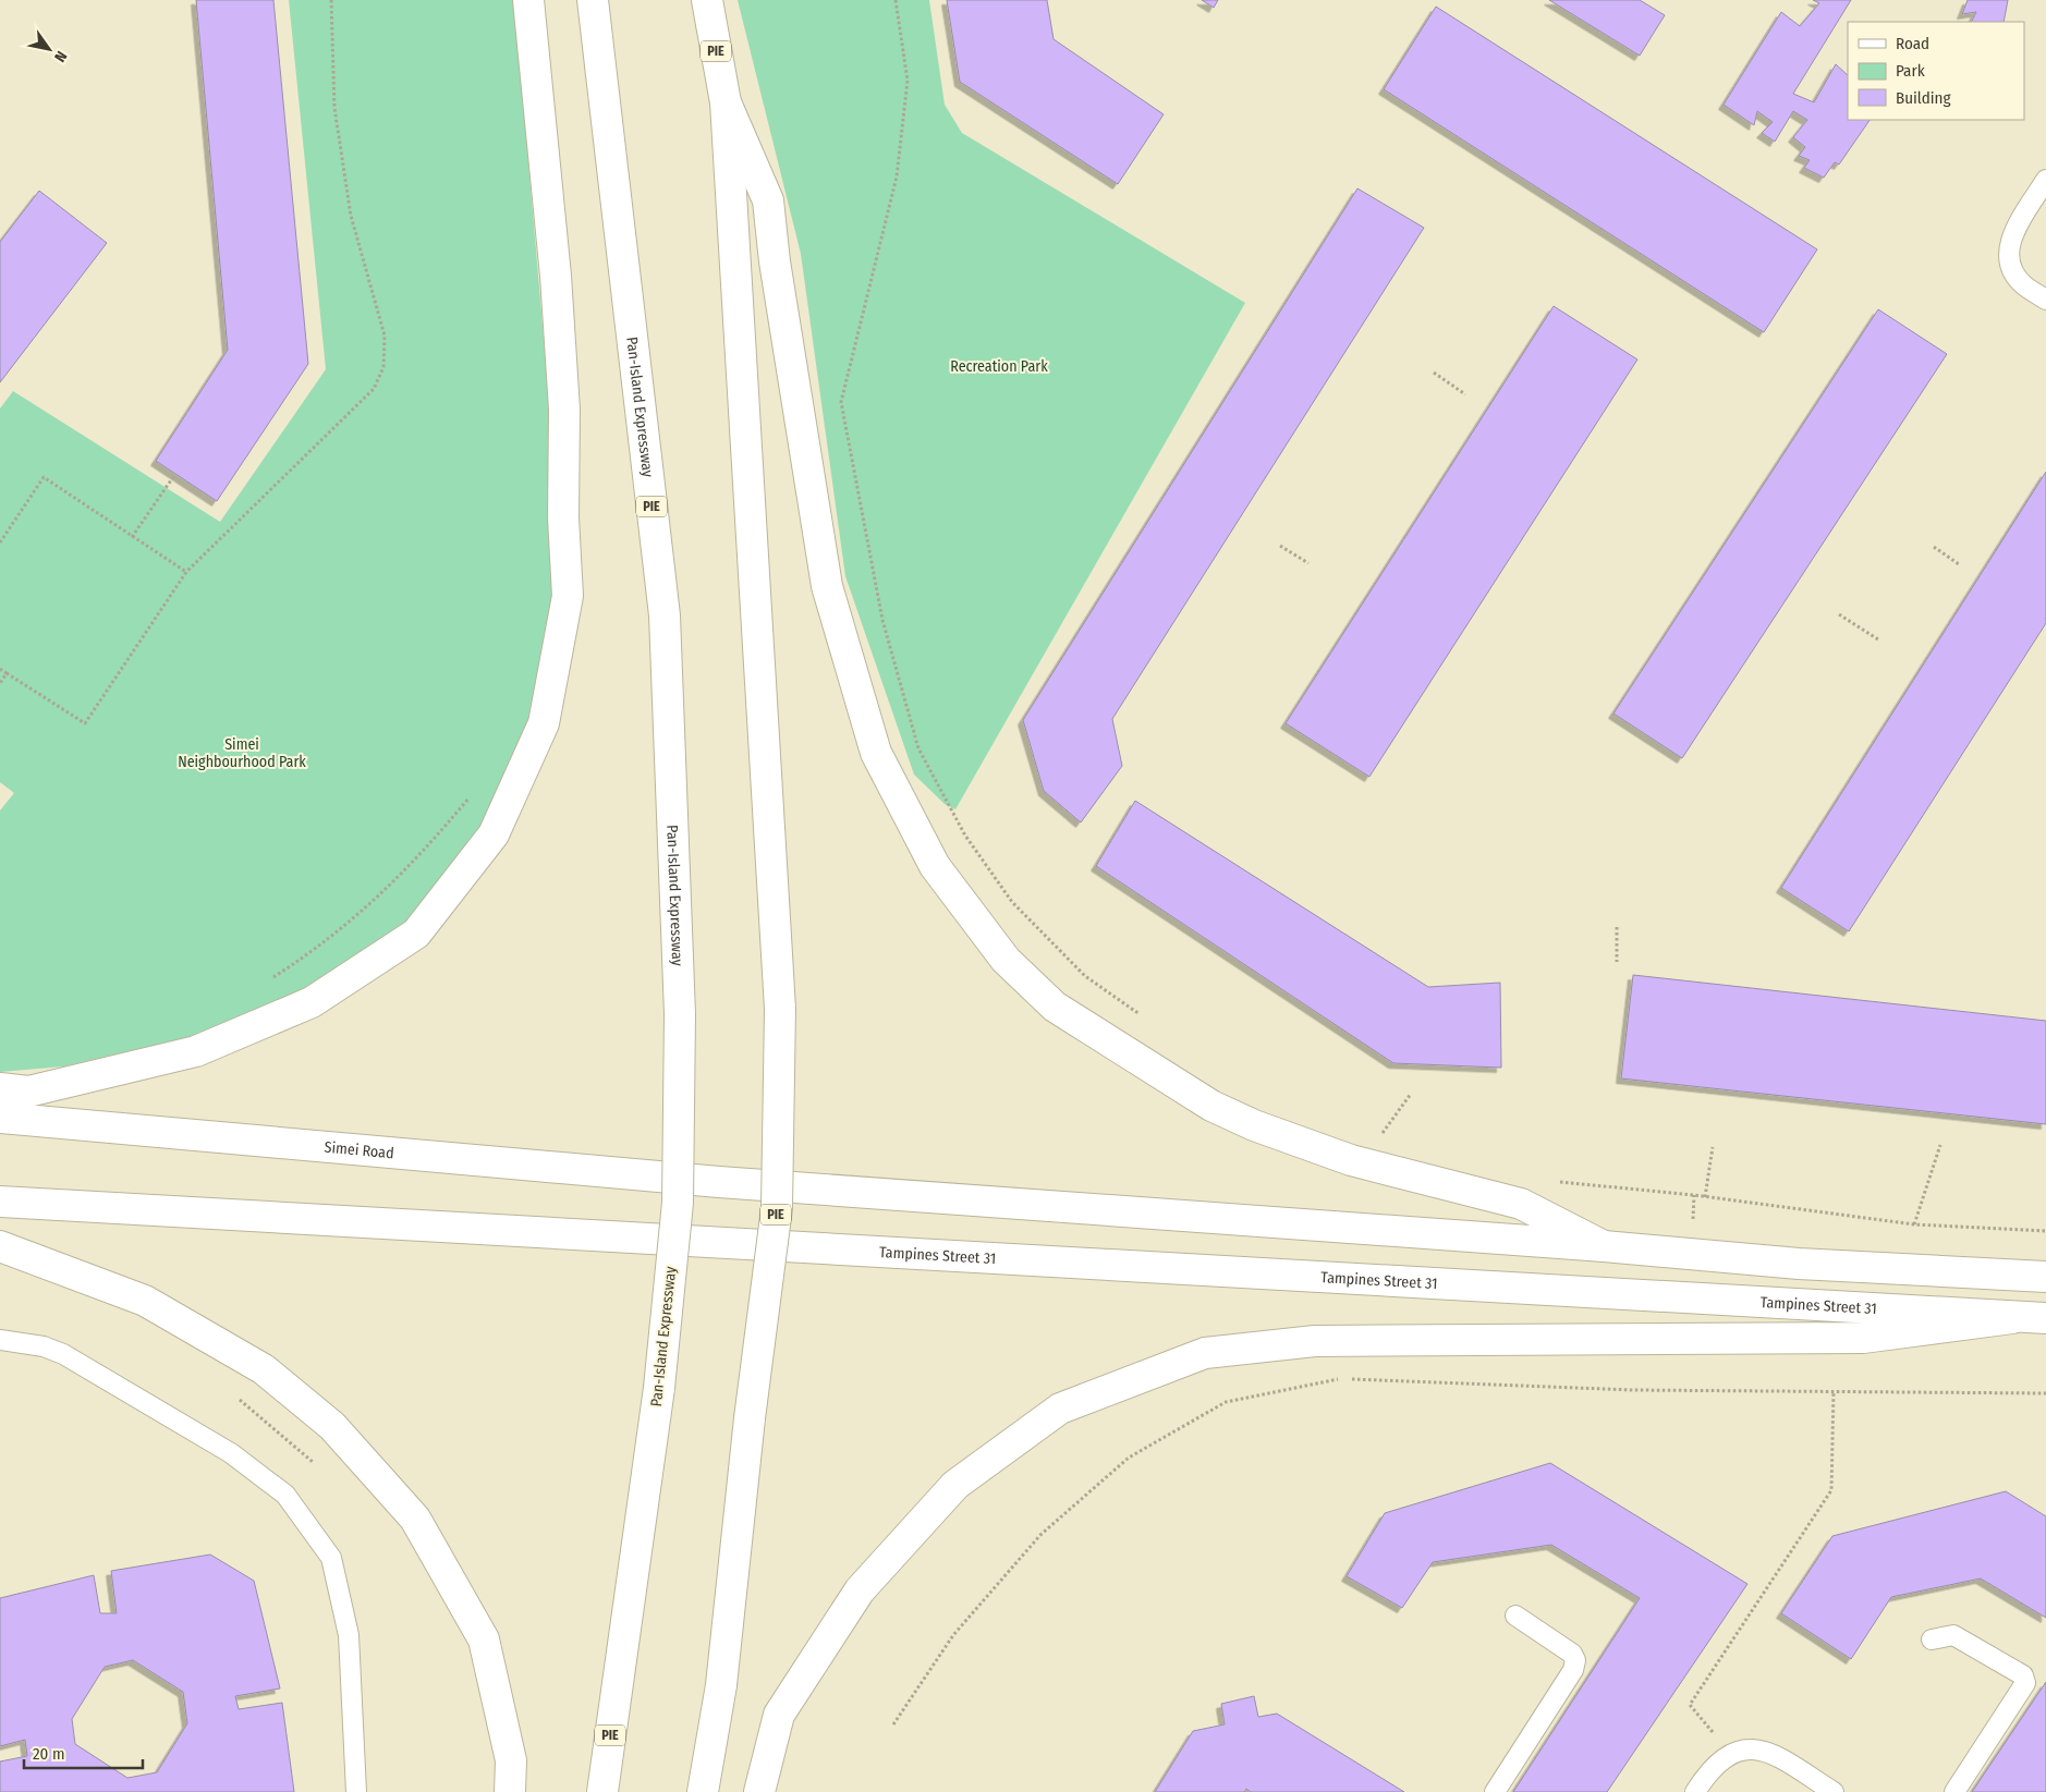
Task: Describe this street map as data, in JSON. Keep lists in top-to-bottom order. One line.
{"streets":{"main road":["PIE","Pan-Island Expressway","Simei Road","Tampines Street 31"]},"parks":["Recreation Park","Simei Neighbourhood Park"],"legend":["Road","Park","Building"],"scale_bar":"20 m","north":"bottom right"}
